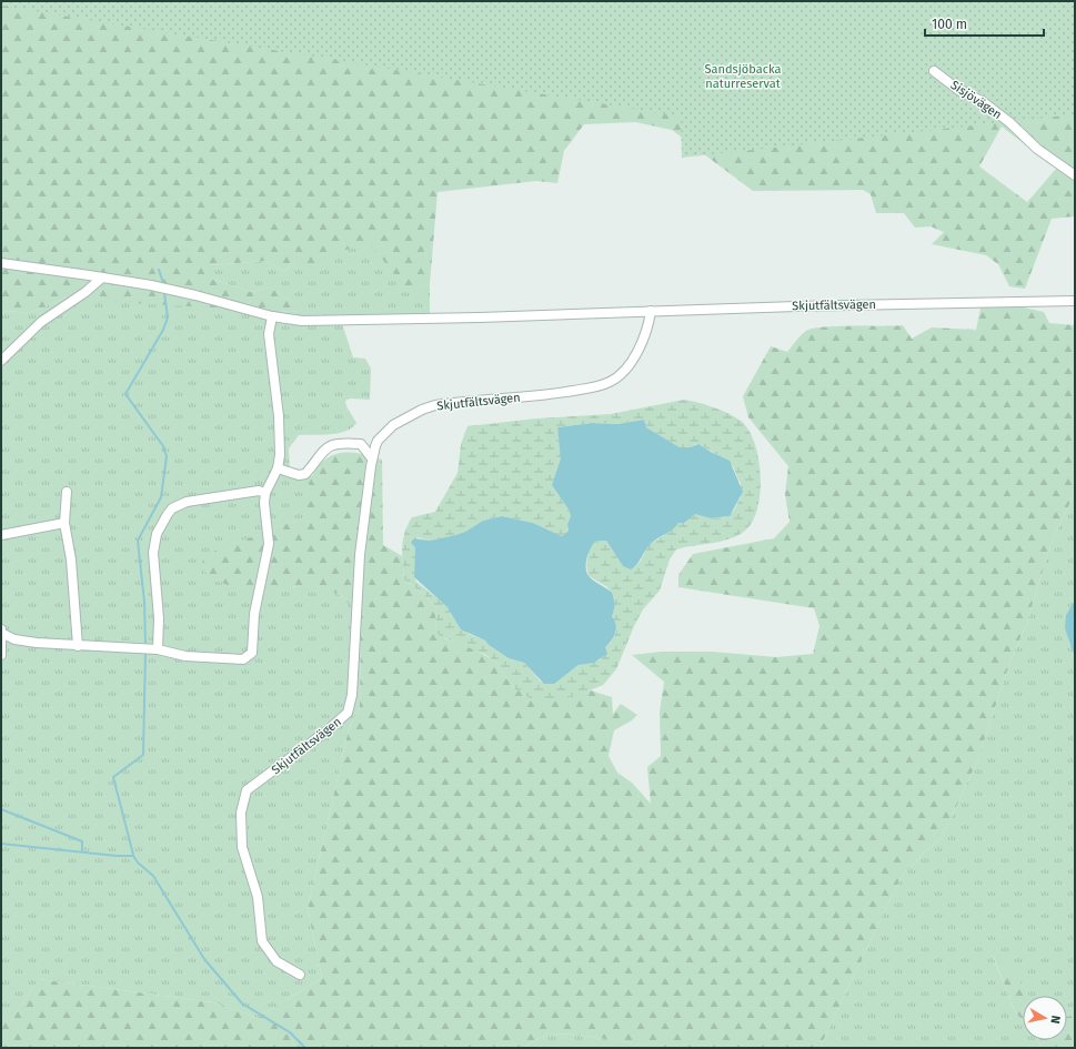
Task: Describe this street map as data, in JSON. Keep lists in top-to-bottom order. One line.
{"streets":{"street":["Sisjövägen","Skjutfältsvägen"]},"parks":["Sandsjöbacka naturreservat"],"scale_bar":"100 m","north":"right"}
